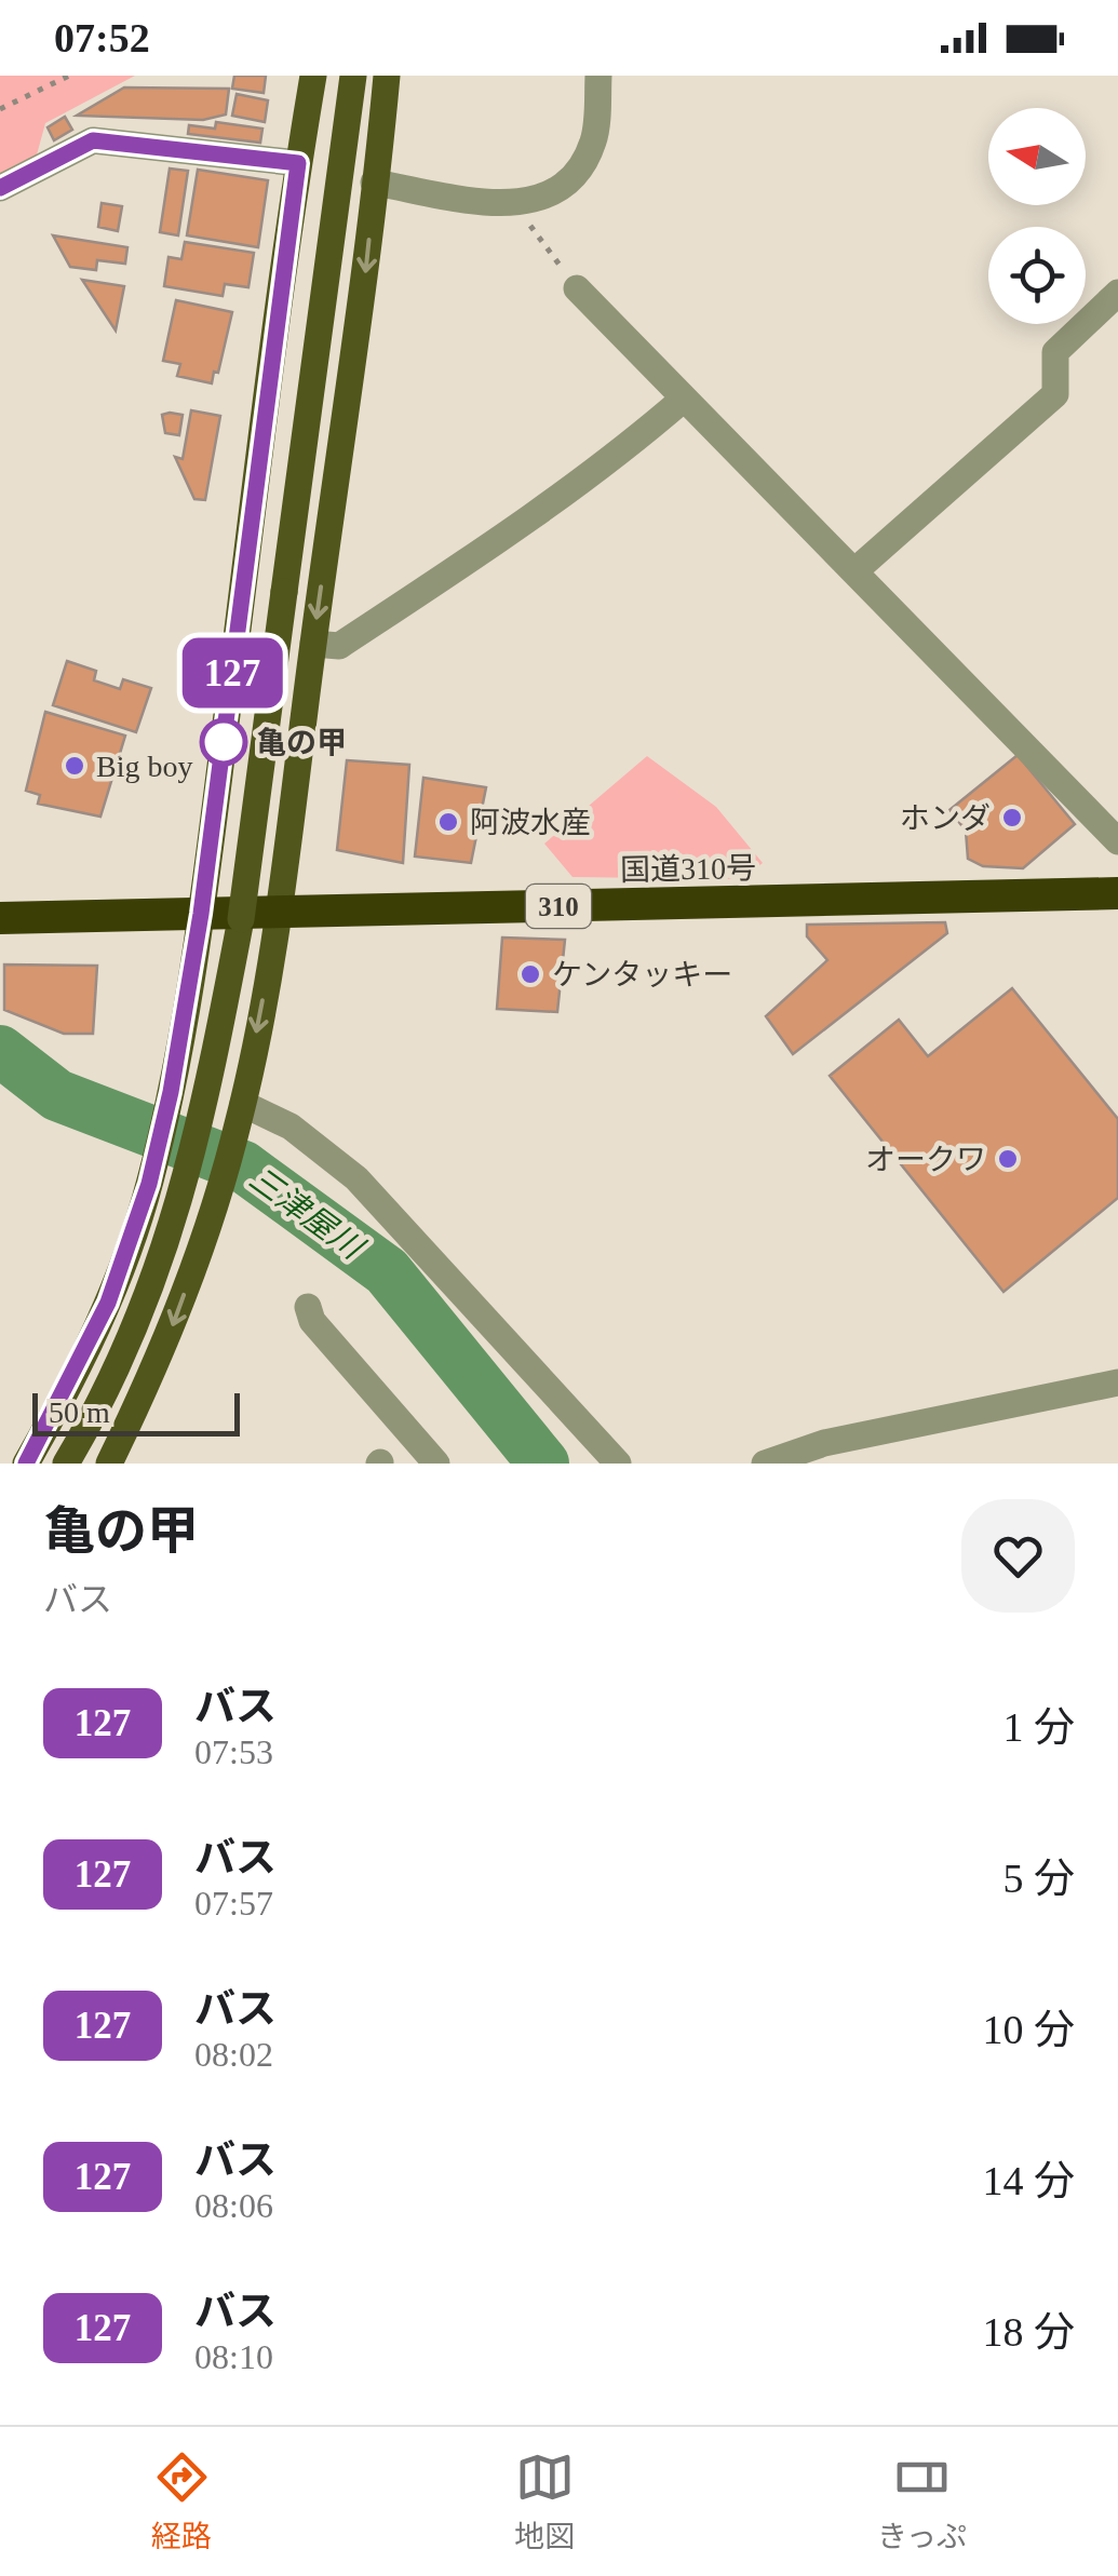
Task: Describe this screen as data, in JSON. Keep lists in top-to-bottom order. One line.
{"streets":{"highway":["国道310号","310"]},"water":["三津屋川"],"places":["亀の甲","Big boy","ホンダ","阿波水産","ケンタッキー","オークワ"],"lines":["bus line 127"],"scale_bar":"50 m","north":"left","page":{"status":"07:52","on_map":"127","scale":"50 m","heading":["亀の甲","バス"],"list":[{"mark":"127","name":"バス","note":"07:53","value":"1 分"},{"mark":"127","name":"バス","note":"07:57","value":"5 分"},{"mark":"127","name":"バス","note":"08:02","value":"10 分"},{"mark":"127","name":"バス","note":"08:06","value":"14 分"},{"mark":"127","name":"バス","note":"08:10","value":"18 分"}],"tabs":["経路","地図","きっぷ"]}}
